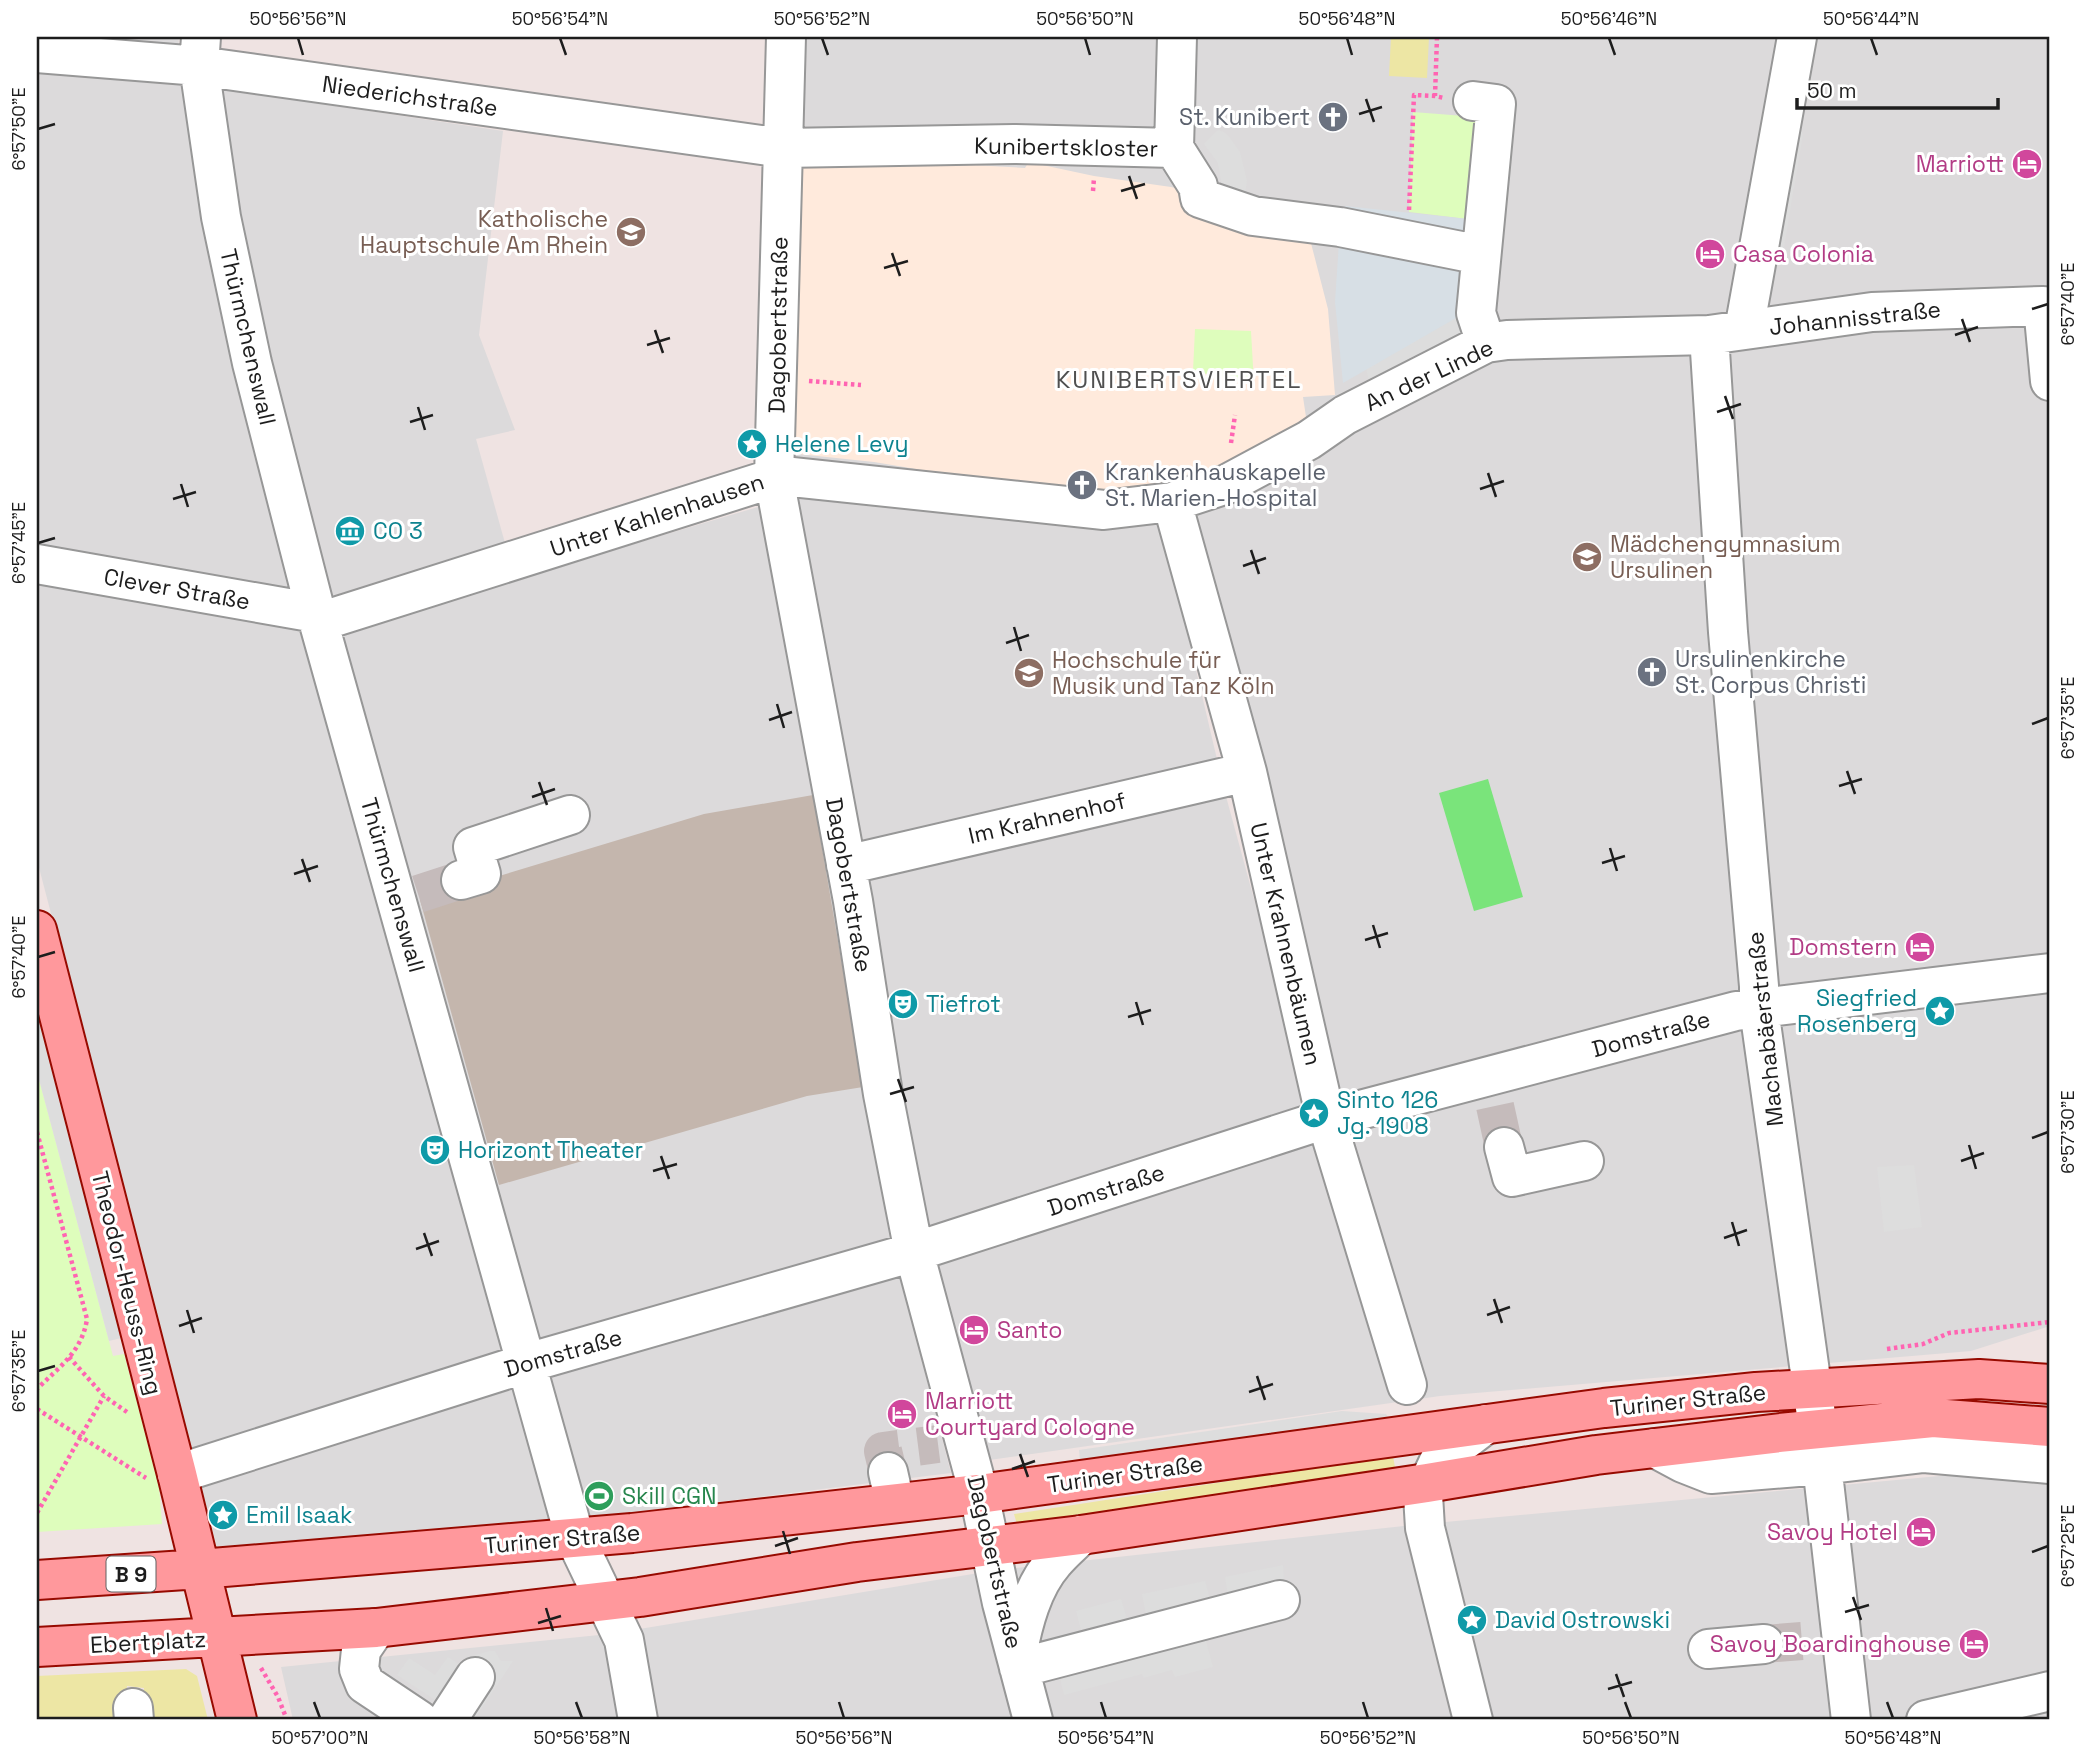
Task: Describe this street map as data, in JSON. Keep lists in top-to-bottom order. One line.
{"streets":{"main road":["Theodor-Heuss-Ring","Turiner Straße","B 9","Ebertplatz"],"street":["Niederichstraße","Kunibertskloster","Johannisstraße","Dagobertstraße","Thürmchenswall","An der Linde","Unter Kahlenhausen","Clever Straße","Im Krahnenhof","Unter Krahnenbäumen","Machabäerstraße","Domstraße"]},"crossings":[["Niederichstraße","Kunibertskloster"],["Niederichstraße","Dagobertstraße"],["Niederichstraße","Thürmchenswall"],["Kunibertskloster","Dagobertstraße"],["Johannisstraße","An der Linde"],["Johannisstraße","Machabäerstraße"],["Dagobertstraße","Unter Kahlenhausen"],["Dagobertstraße","Im Krahnenhof"],["Dagobertstraße","Domstraße"],["Dagobertstraße","Turiner Straße"],["Thürmchenswall","Unter Kahlenhausen"],["Thürmchenswall","Clever Straße"],["Thürmchenswall","Domstraße"],["Thürmchenswall","Turiner Straße"],["An der Linde","Unter Kahlenhausen"],["An der Linde","Unter Krahnenbäumen"],["An der Linde","Machabäerstraße"],["Unter Kahlenhausen","Clever Straße"],["Unter Kahlenhausen","Unter Krahnenbäumen"],["Im Krahnenhof","Unter Krahnenbäumen"],["Unter Krahnenbäumen","Domstraße"],["Machabäerstraße","Domstraße"],["Machabäerstraße","Turiner Straße"],["Domstraße","Theodor-Heuss-Ring"],["Theodor-Heuss-Ring","Turiner Straße"],["Theodor-Heuss-Ring","B 9"],["Theodor-Heuss-Ring","Ebertplatz"],["Turiner Straße","B 9"],["Turiner Straße","Ebertplatz"]],"districts":["KUNIBERTSVIERTEL"],"places":{"church":["St. Kunibert","Krankenhauskapelle St. Marien-Hospital","Ursulinenkirche St. Corpus Christi"],"hotel":["Marriott","Casa Colonia","Domstern","Santo","Marriott Courtyard Cologne","Savoy Hotel","Savoy Boardinghouse"],"school or university":["Katholische Hauptschule Am Rhein","Mädchengymnasium Ursulinen","Hochschule für Musik und Tanz Köln"],"place":["Helene Levy","Siegfried Rosenberg","Sinto 126 Jg. 1908","Emil Isaak","David Ostrowski"],"museum":["CO 3"],"theatre":["Tiefrot","Horizont Theater"],"sports":["Skill CGN"]},"scale_bar":"50 m","coordinates":["50°56'56\"N","50°56'54\"N","50°56'52\"N","50°56'50\"N","50°56'48\"N","50°56'46\"N","50°56'44\"N","6°57'50\"E","6°57'40\"E","6°57'45\"E","6°57'35\"E","6°57'30\"E","6°57'25\"E","50°57'00\"N","50°56'58\"N"]}
